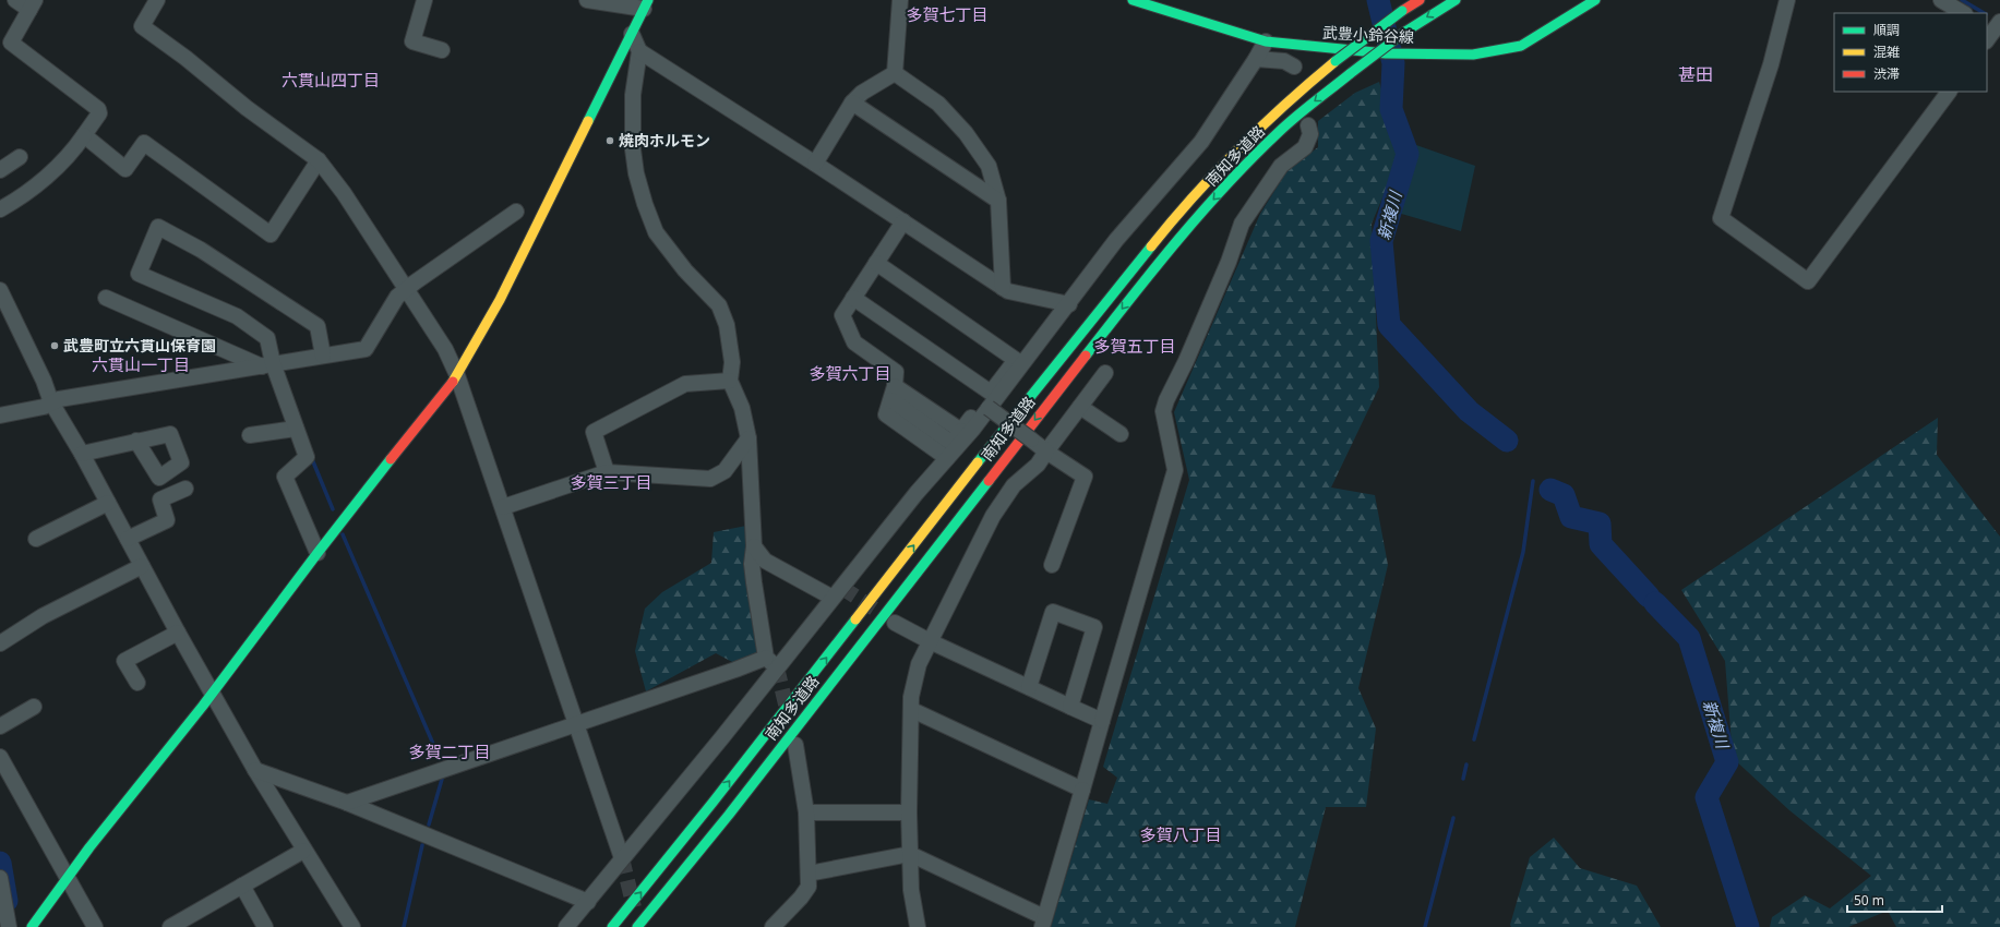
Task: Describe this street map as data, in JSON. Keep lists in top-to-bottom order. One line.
{"streets":{"main road":["武豊小鈴谷線","南知多道路"]},"districts":["多賀七丁目","甚田","六貫山四丁目","多賀五丁目","六貫山一丁目","多賀六丁目","多賀三丁目","多賀二丁目","多賀八丁目"],"water":["新複川"],"places":["焼肉ホルモン","武豊町立六貫山保育園"],"legend":["順調","混雑","渋滞"],"scale_bar":"50 m"}
